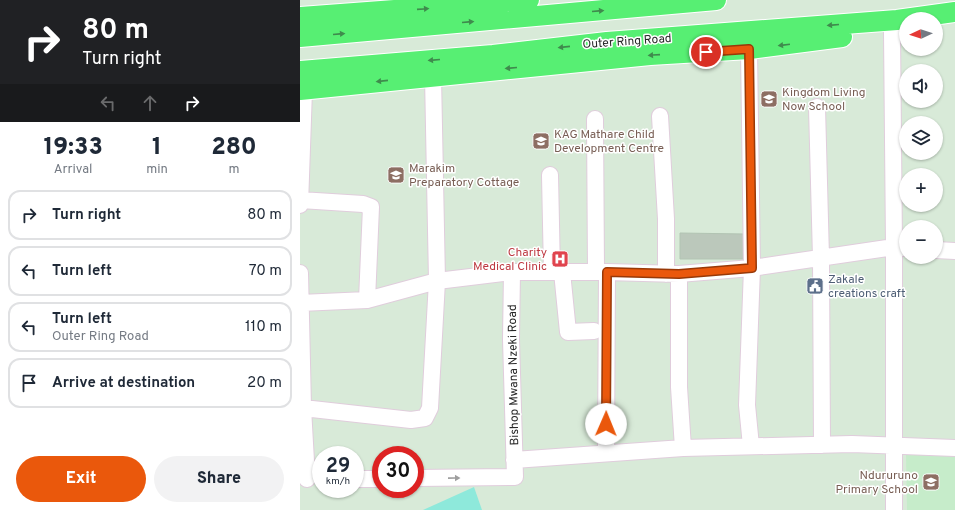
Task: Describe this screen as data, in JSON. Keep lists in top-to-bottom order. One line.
{"streets":{"main road":["Outer Ring Road"],"street":["Bishop Mwana Nzeki Road"]},"places":{"school or university":["Kingdom Living Now School","KAG Mathare Child Development Centre","Marakim Preparatory Cottage","Ndururuno Primary School"],"hospital":["Charity Medical Clinic"],"public building":["Zakale creations craft"]},"north":"left","page":{"turn":["80 m","Turn right"],"map_buttons":["+","−"],"eta":["19:33","Arrival","1","min","280","m"],"list":[{"name":"Turn right","value":"80 m"},{"name":"Turn left","value":"70 m"},{"name":"Turn left","note":"Outer Ring Road","value":"110 m"},{"name":"Arrive at destination","value":"20 m"}],"speed":"29 km/h","limit":"30","buttons":["Exit","Share"]}}
